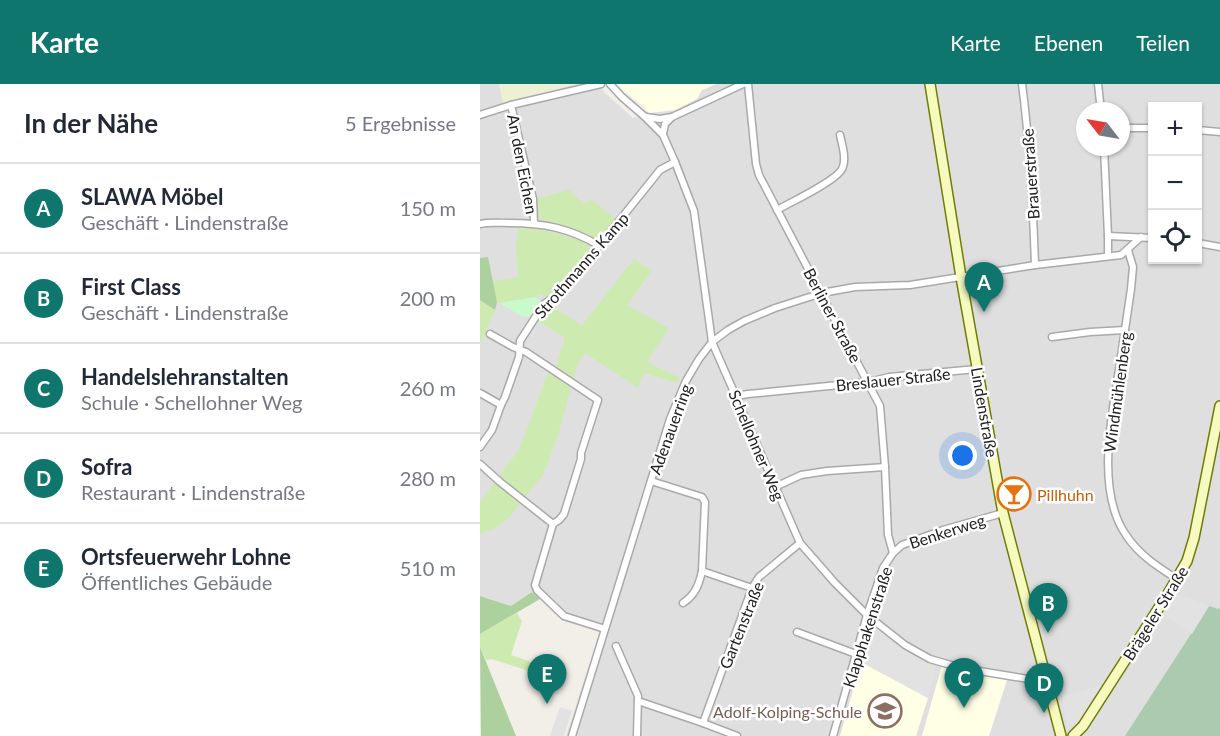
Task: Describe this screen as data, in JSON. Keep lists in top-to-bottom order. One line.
{"streets":{"street":["An den Eichen","Brauerstraße","Strothmanns Kamp","Berliner Straße","Breslauer Straße","Windmühlenberg","Lindenstraße","Adenauerring","Schellohner Weg","Benkerweg","Brägeler Straße","Gartenstraße","Klapphakenstraße"]},"crossings":[["Brauerstraße","Adenauerring"],["Strothmanns Kamp","Schellohner Weg"],["Berliner Straße","Breslauer Straße"],["Berliner Straße","Adenauerring"],["Berliner Straße","Benkerweg"],["Berliner Straße","Klapphakenstraße"],["Breslauer Straße","Lindenstraße"],["Breslauer Straße","Schellohner Weg"],["Windmühlenberg","Adenauerring"],["Windmühlenberg","Brägeler Straße"],["Lindenstraße","Adenauerring"],["Lindenstraße","Schellohner Weg"],["Lindenstraße","Benkerweg"],["Adenauerring","Schellohner Weg"],["Schellohner Weg","Gartenstraße"],["Schellohner Weg","Klapphakenstraße"],["Benkerweg","Klapphakenstraße"]],"places":{"bar":["Pillhuhn"],"school or university":["Adolf-Kolping-Schule"]},"north":"top left","page":{"header":"Karte","nav":["Karte","Ebenen","Teilen"],"heading":["In der Nähe","5 Ergebnisse"],"map_buttons":["+","−"],"list":[{"mark":"A","name":"SLAWA Möbel","note":"Geschäft · Lindenstraße","value":"150 m"},{"mark":"B","name":"First Class","note":"Geschäft · Lindenstraße","value":"200 m"},{"mark":"C","name":"Handelslehranstalten","note":"Schule · Schellohner Weg","value":"260 m"},{"mark":"D","name":"Sofra","note":"Restaurant · Lindenstraße","value":"280 m"},{"mark":"E","name":"Ortsfeuerwehr Lohne","note":"Öffentliches Gebäude","value":"510 m"}],"pins":["A","B","E","C","D"]}}
